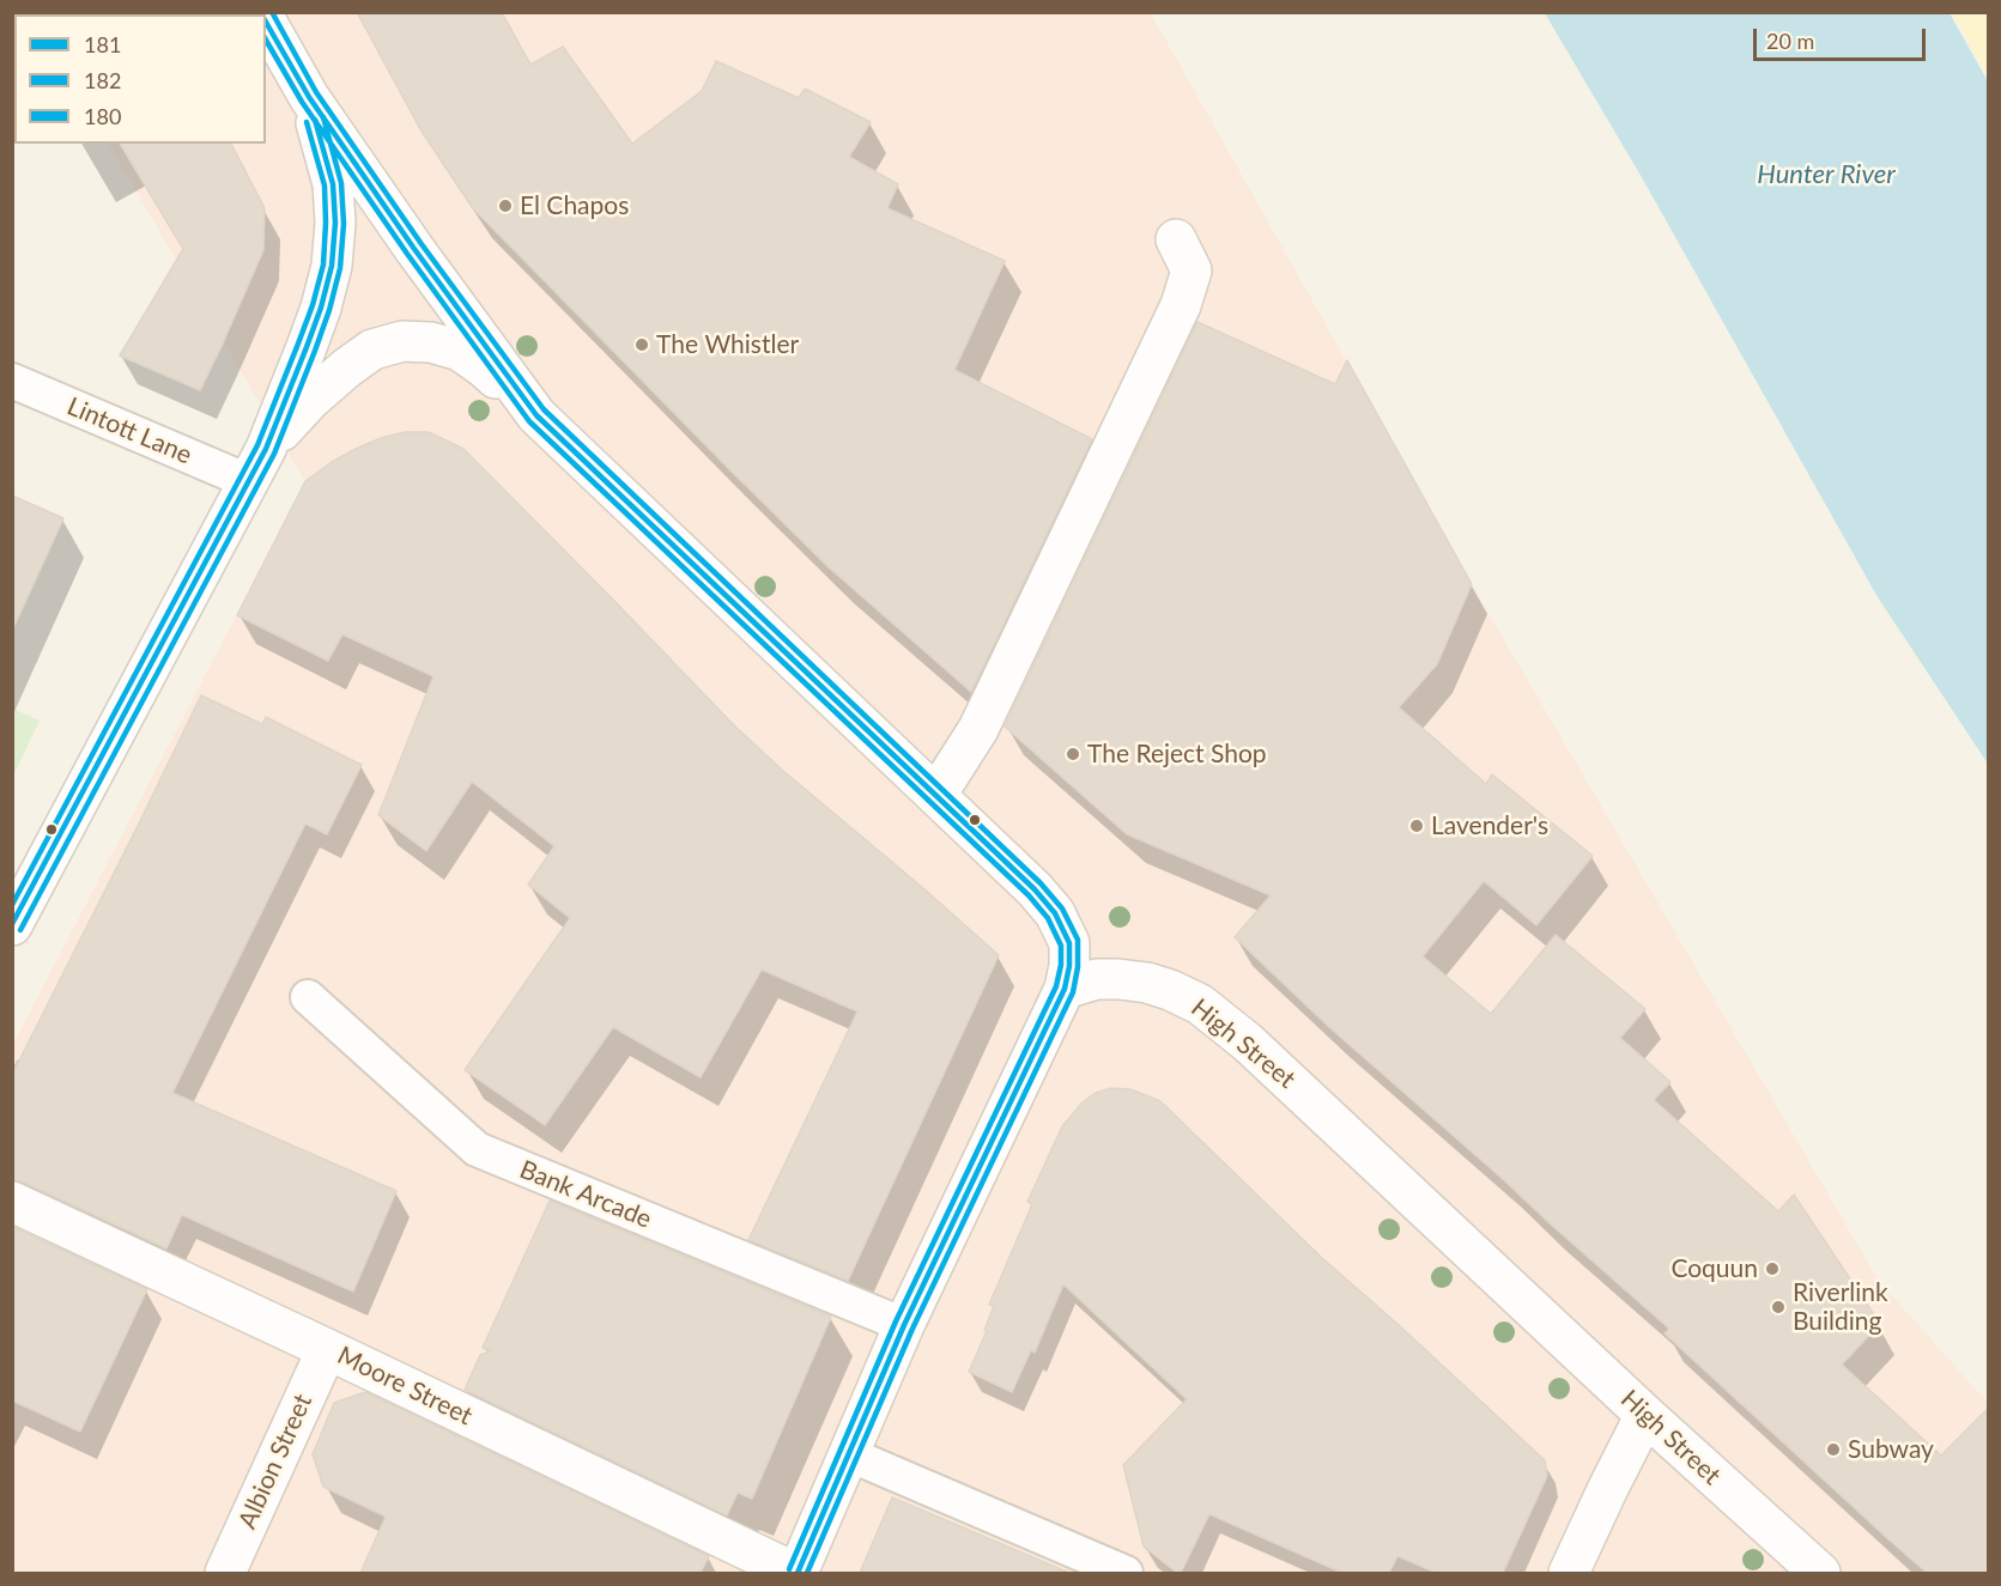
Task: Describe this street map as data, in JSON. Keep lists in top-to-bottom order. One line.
{"streets":{"street":["High Street","Moore Street","Albion Street"],"lane":["Lintott Lane","Bank Arcade"]},"crossings":[["Moore Street","Albion Street"]],"water":["Hunter River"],"places":["El Chapos","The Whistler","The Reject Shop","Lavender's","Coquun","Riverlink Building","Subway"],"lines":["transit line 180","transit line 181","transit line 182"],"legend":["181","182","180"],"scale_bar":"20 m"}
